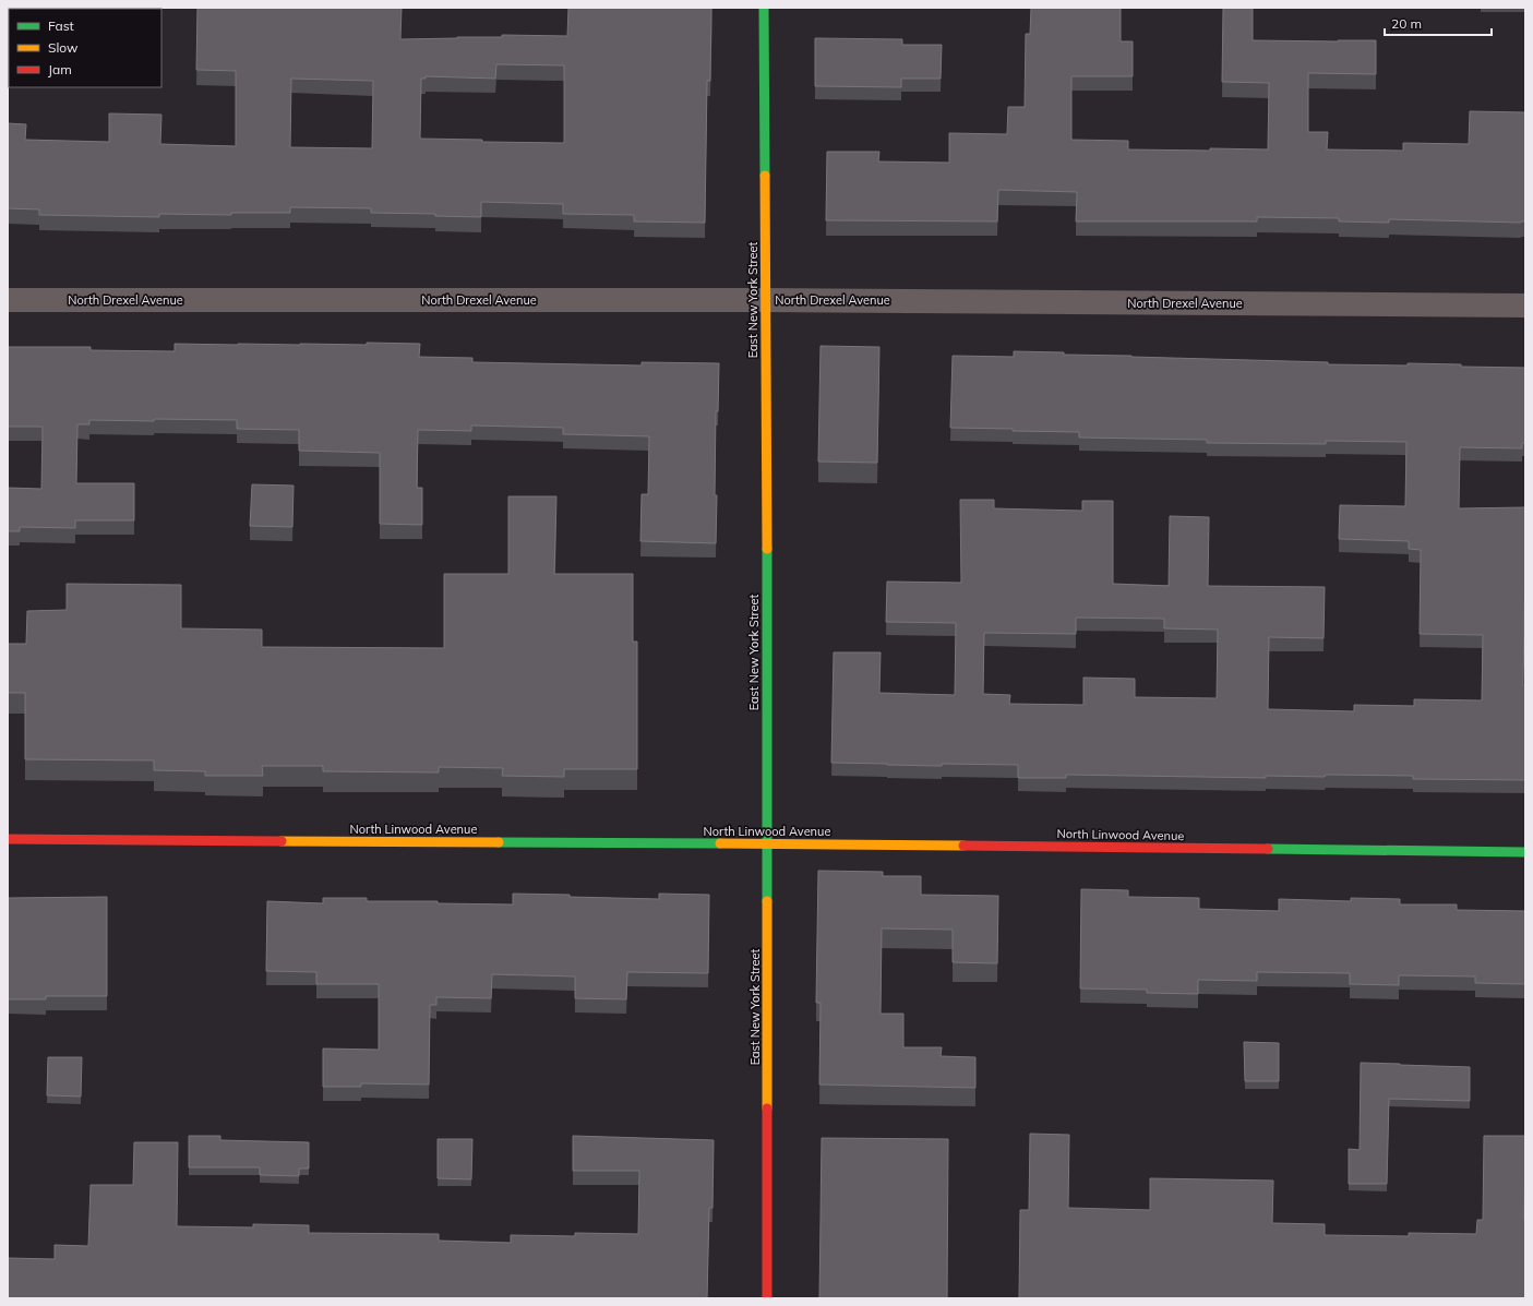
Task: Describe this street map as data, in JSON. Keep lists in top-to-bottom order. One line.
{"streets":{"street":["North Drexel Avenue","East New York Street","North Linwood Avenue"]},"crossings":[["North Drexel Avenue","East New York Street"],["East New York Street","North Linwood Avenue"]],"legend":["Fast","Slow","Jam"],"scale_bar":"20 m"}
